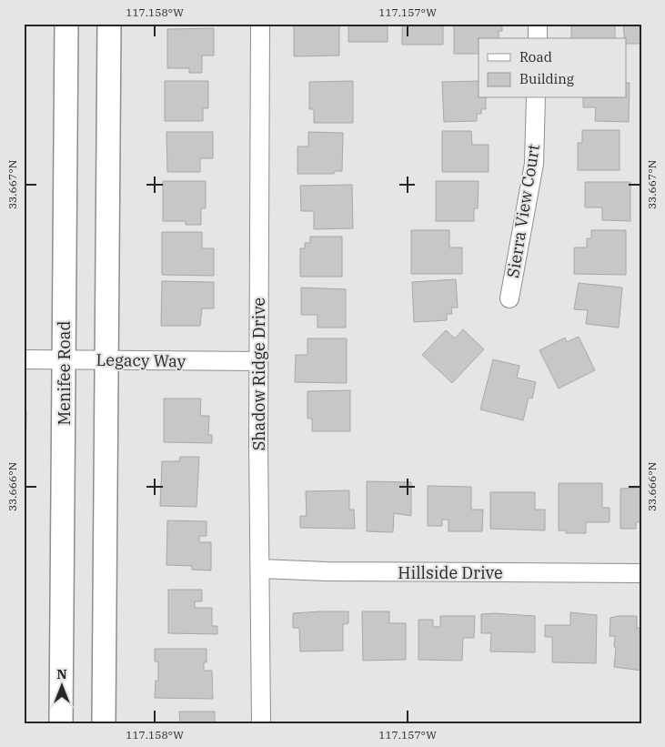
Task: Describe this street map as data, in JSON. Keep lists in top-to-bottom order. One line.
{"streets":{"main road":["Menifee Road"],"street":["Sierra View Court","Legacy Way","Shadow Ridge Drive","Hillside Drive"]},"crossings":[["Legacy Way","Menifee Road"],["Legacy Way","Shadow Ridge Drive"],["Shadow Ridge Drive","Hillside Drive"]],"legend":["Road","Building"],"north":"top","coordinates":["117.158°W","117.157°W","33.667°N","33.666°N"]}
